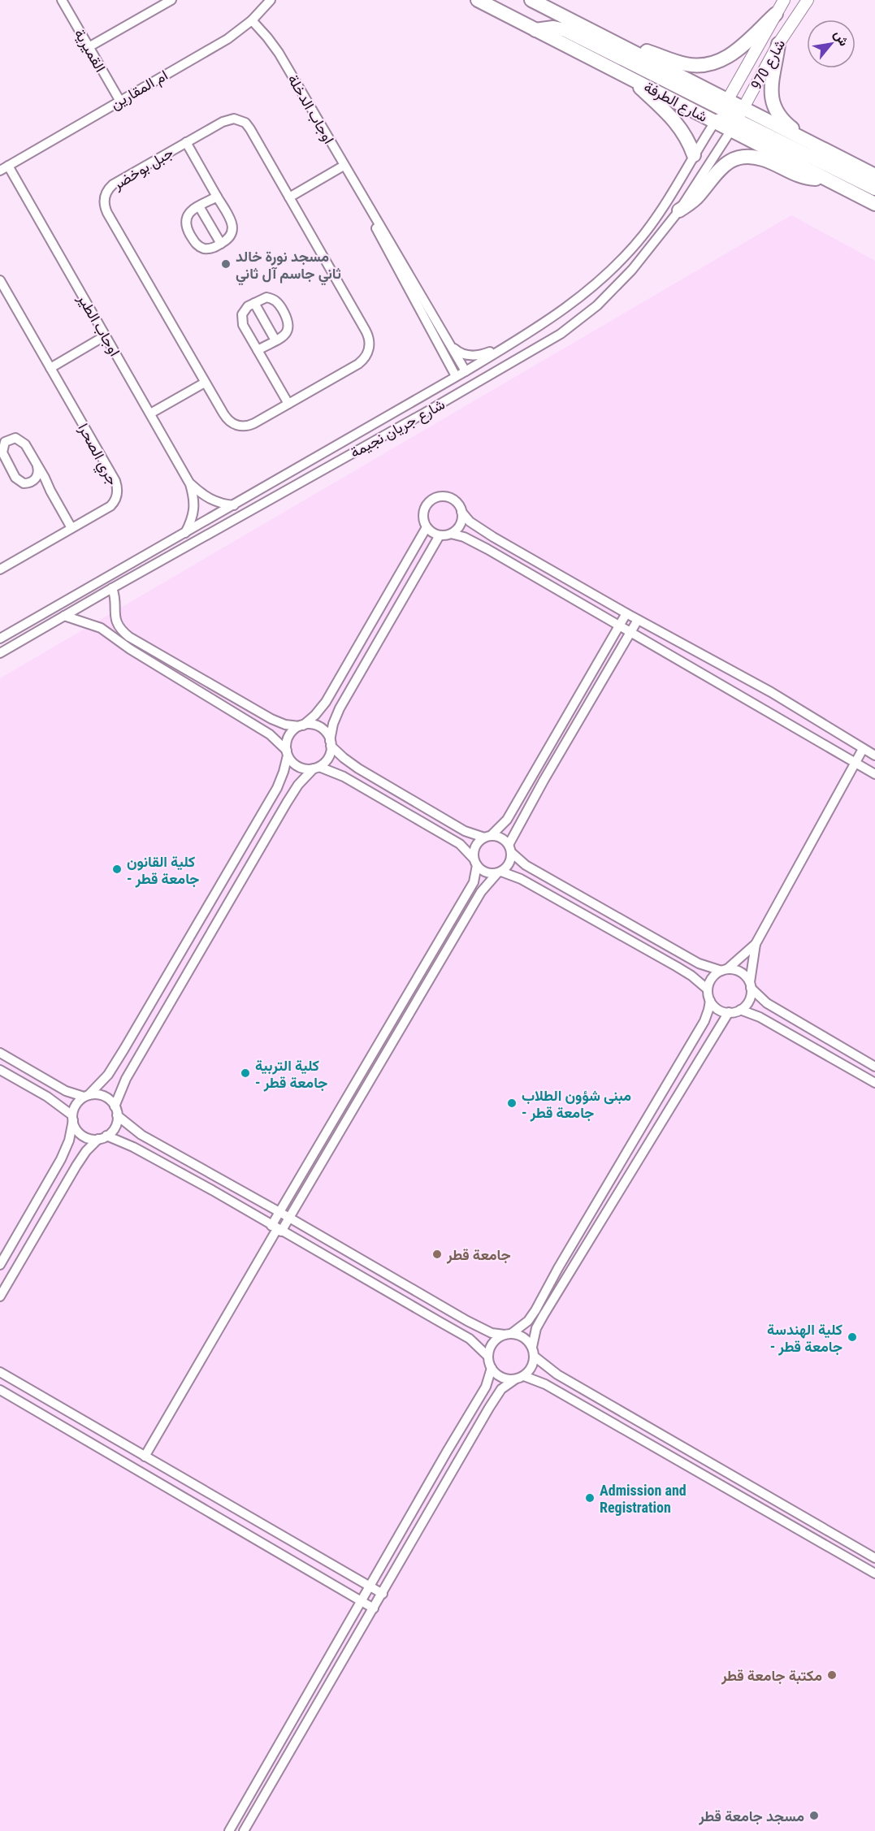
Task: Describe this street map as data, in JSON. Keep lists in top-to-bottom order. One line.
{"streets":{"main road":["شارع 970","شارع الطرفة"],"street":["القميرية","ام المقارين","اوجاب الدخلة","جبل بوخضر","اوجاب الطير","شارع جريان نجيمة","جري الصحرا"]},"crossings":[["القميرية","ام المقارين"],["شارع 970","شارع الطرفة"],["شارع 970","شارع جريان نجيمة"],["ام المقارين","اوجاب الدخلة"],["ام المقارين","اوجاب الطير"],["شارع الطرفة","شارع جريان نجيمة"],["اوجاب الدخلة","شارع جريان نجيمة"],["اوجاب الطير","شارع جريان نجيمة"]],"places":["مسجد نورة خالد ثاني جاسم آل ثاني","كلية القانون - جامعة قطر","كلية التربية - جامعة قطر","مبنى شؤون الطلاب - جامعة قطر","جامعة قطر","كلية الهندسة - جامعة قطر","Admission and Registration","مكتبة جامعة قطر","مسجد جامعة قطر"],"north":"top right"}
